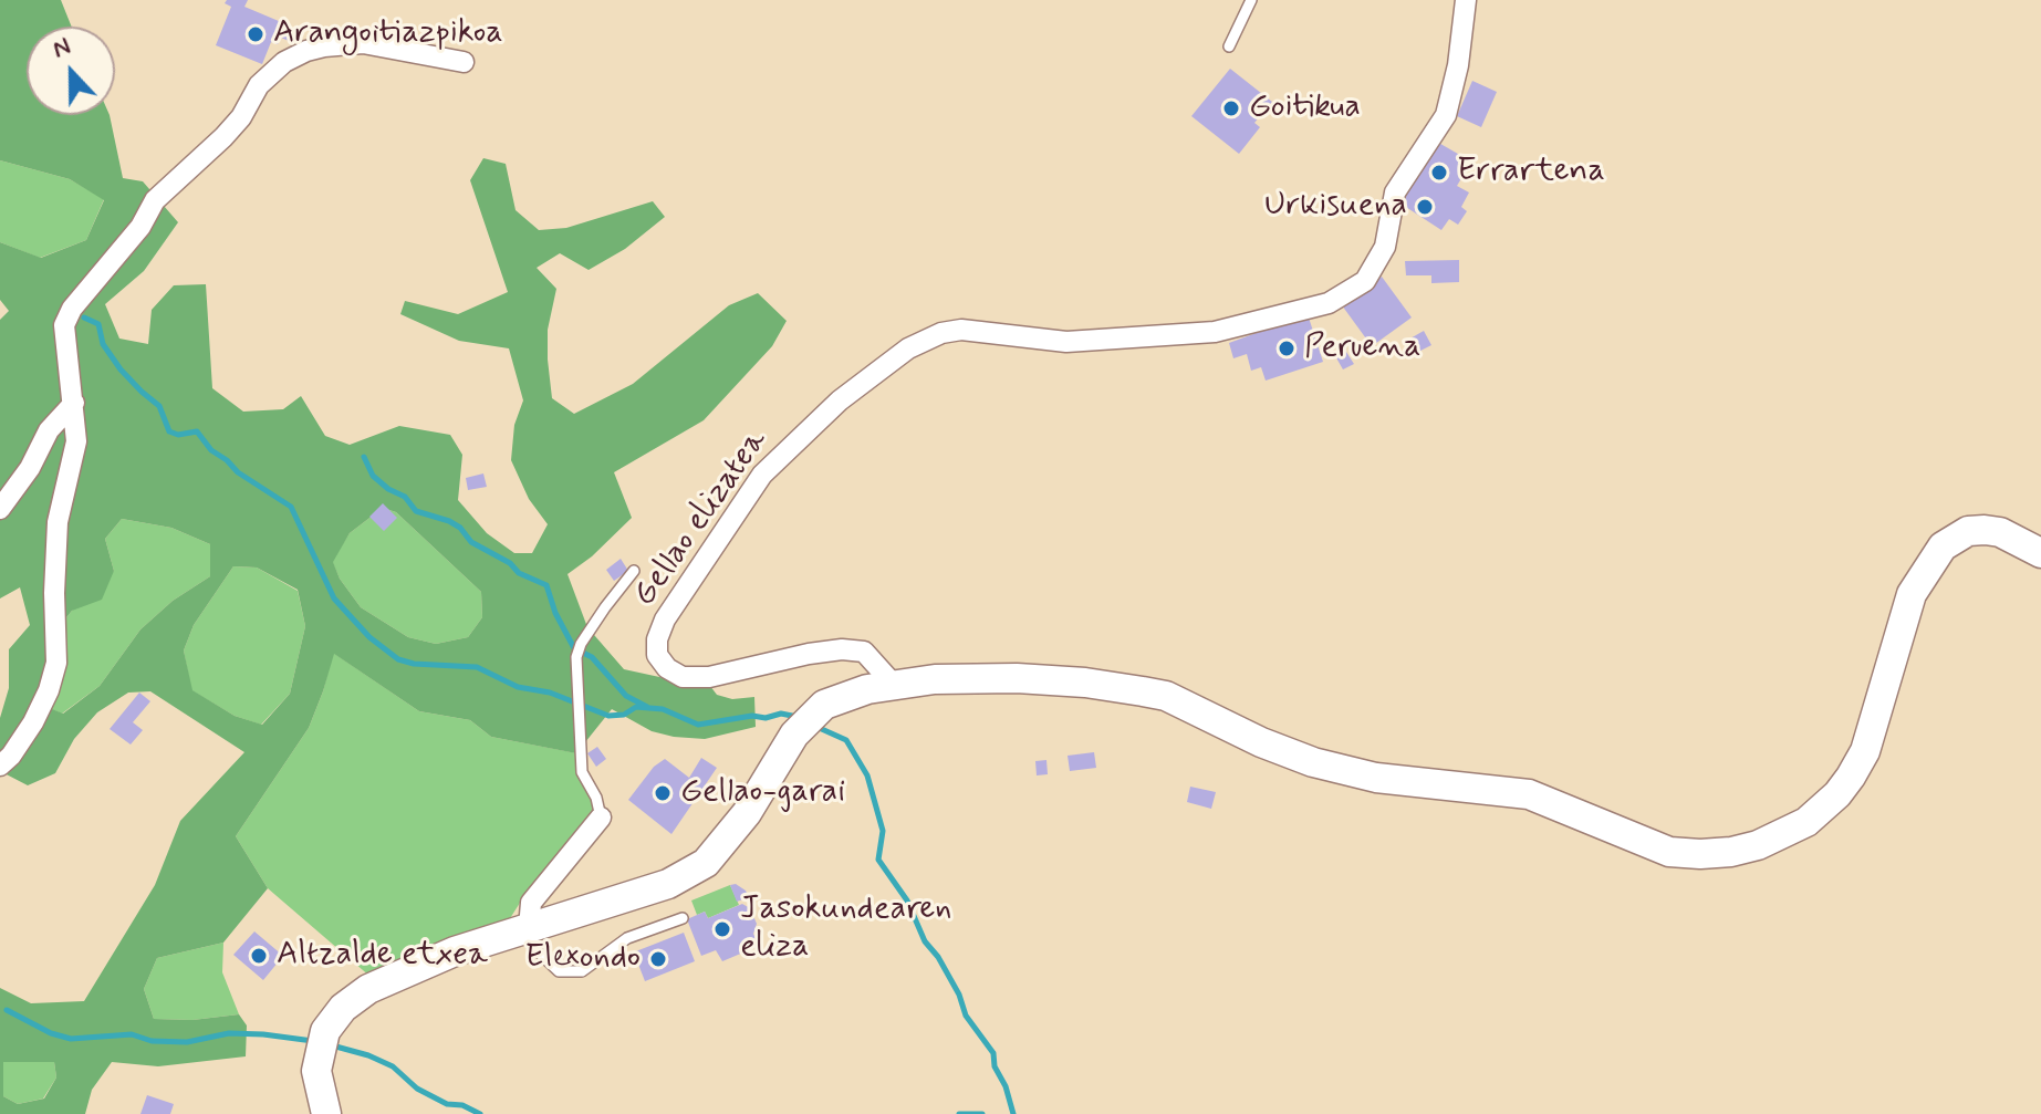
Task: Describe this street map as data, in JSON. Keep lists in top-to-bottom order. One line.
{"streets":{"street":["Gellao elizatea"]},"places":["Arangoitiazpikoa","Goitikua","Errartena","Urkisuena","Peruena","Gellao-garai","Jasokundearen eliza","Altzalde etxea","Elexondo"],"north":"top"}
